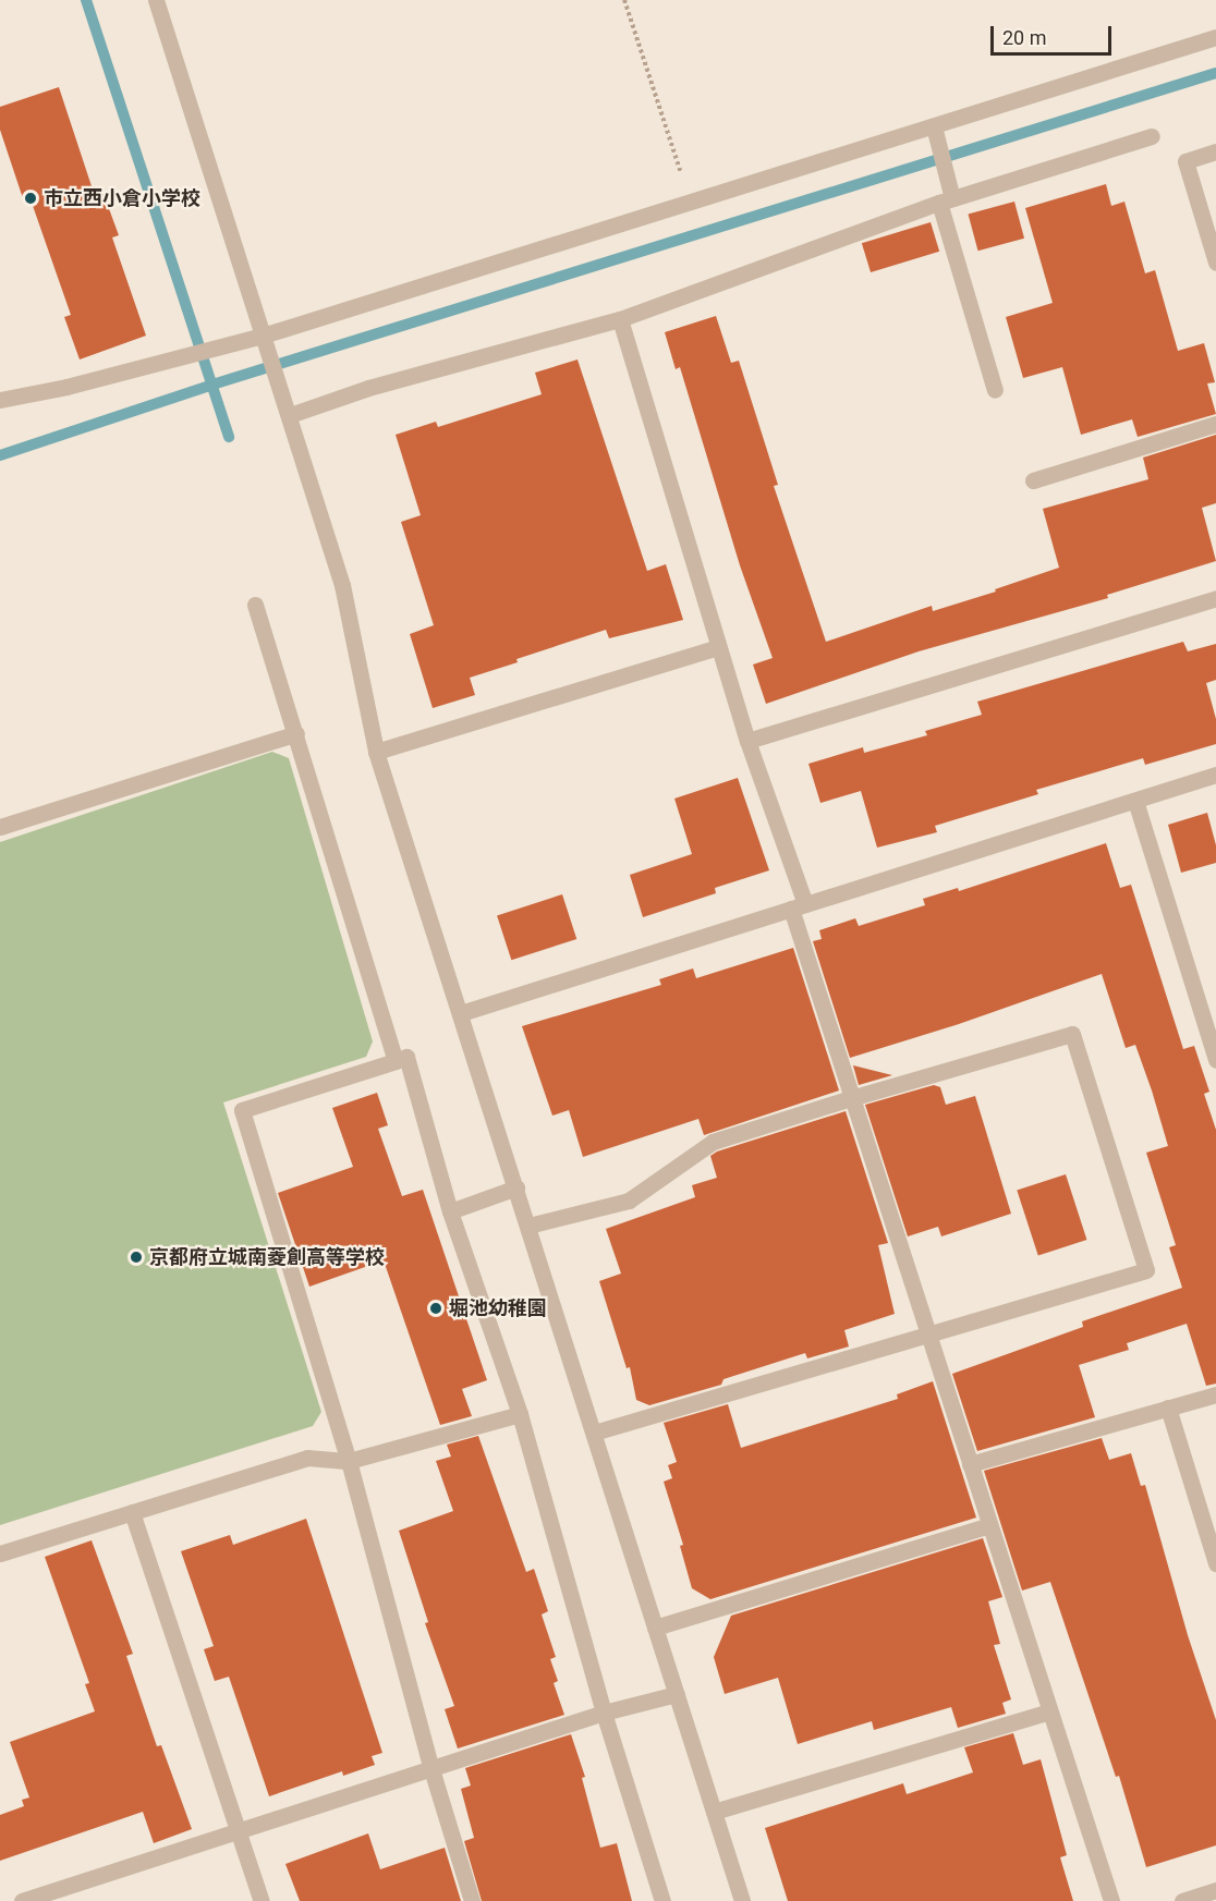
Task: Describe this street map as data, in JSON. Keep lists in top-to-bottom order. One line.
{"places":["市立西小倉小学校","京都府立城南菱創高等学校","堀池幼稚園"],"scale_bar":"20 m"}
